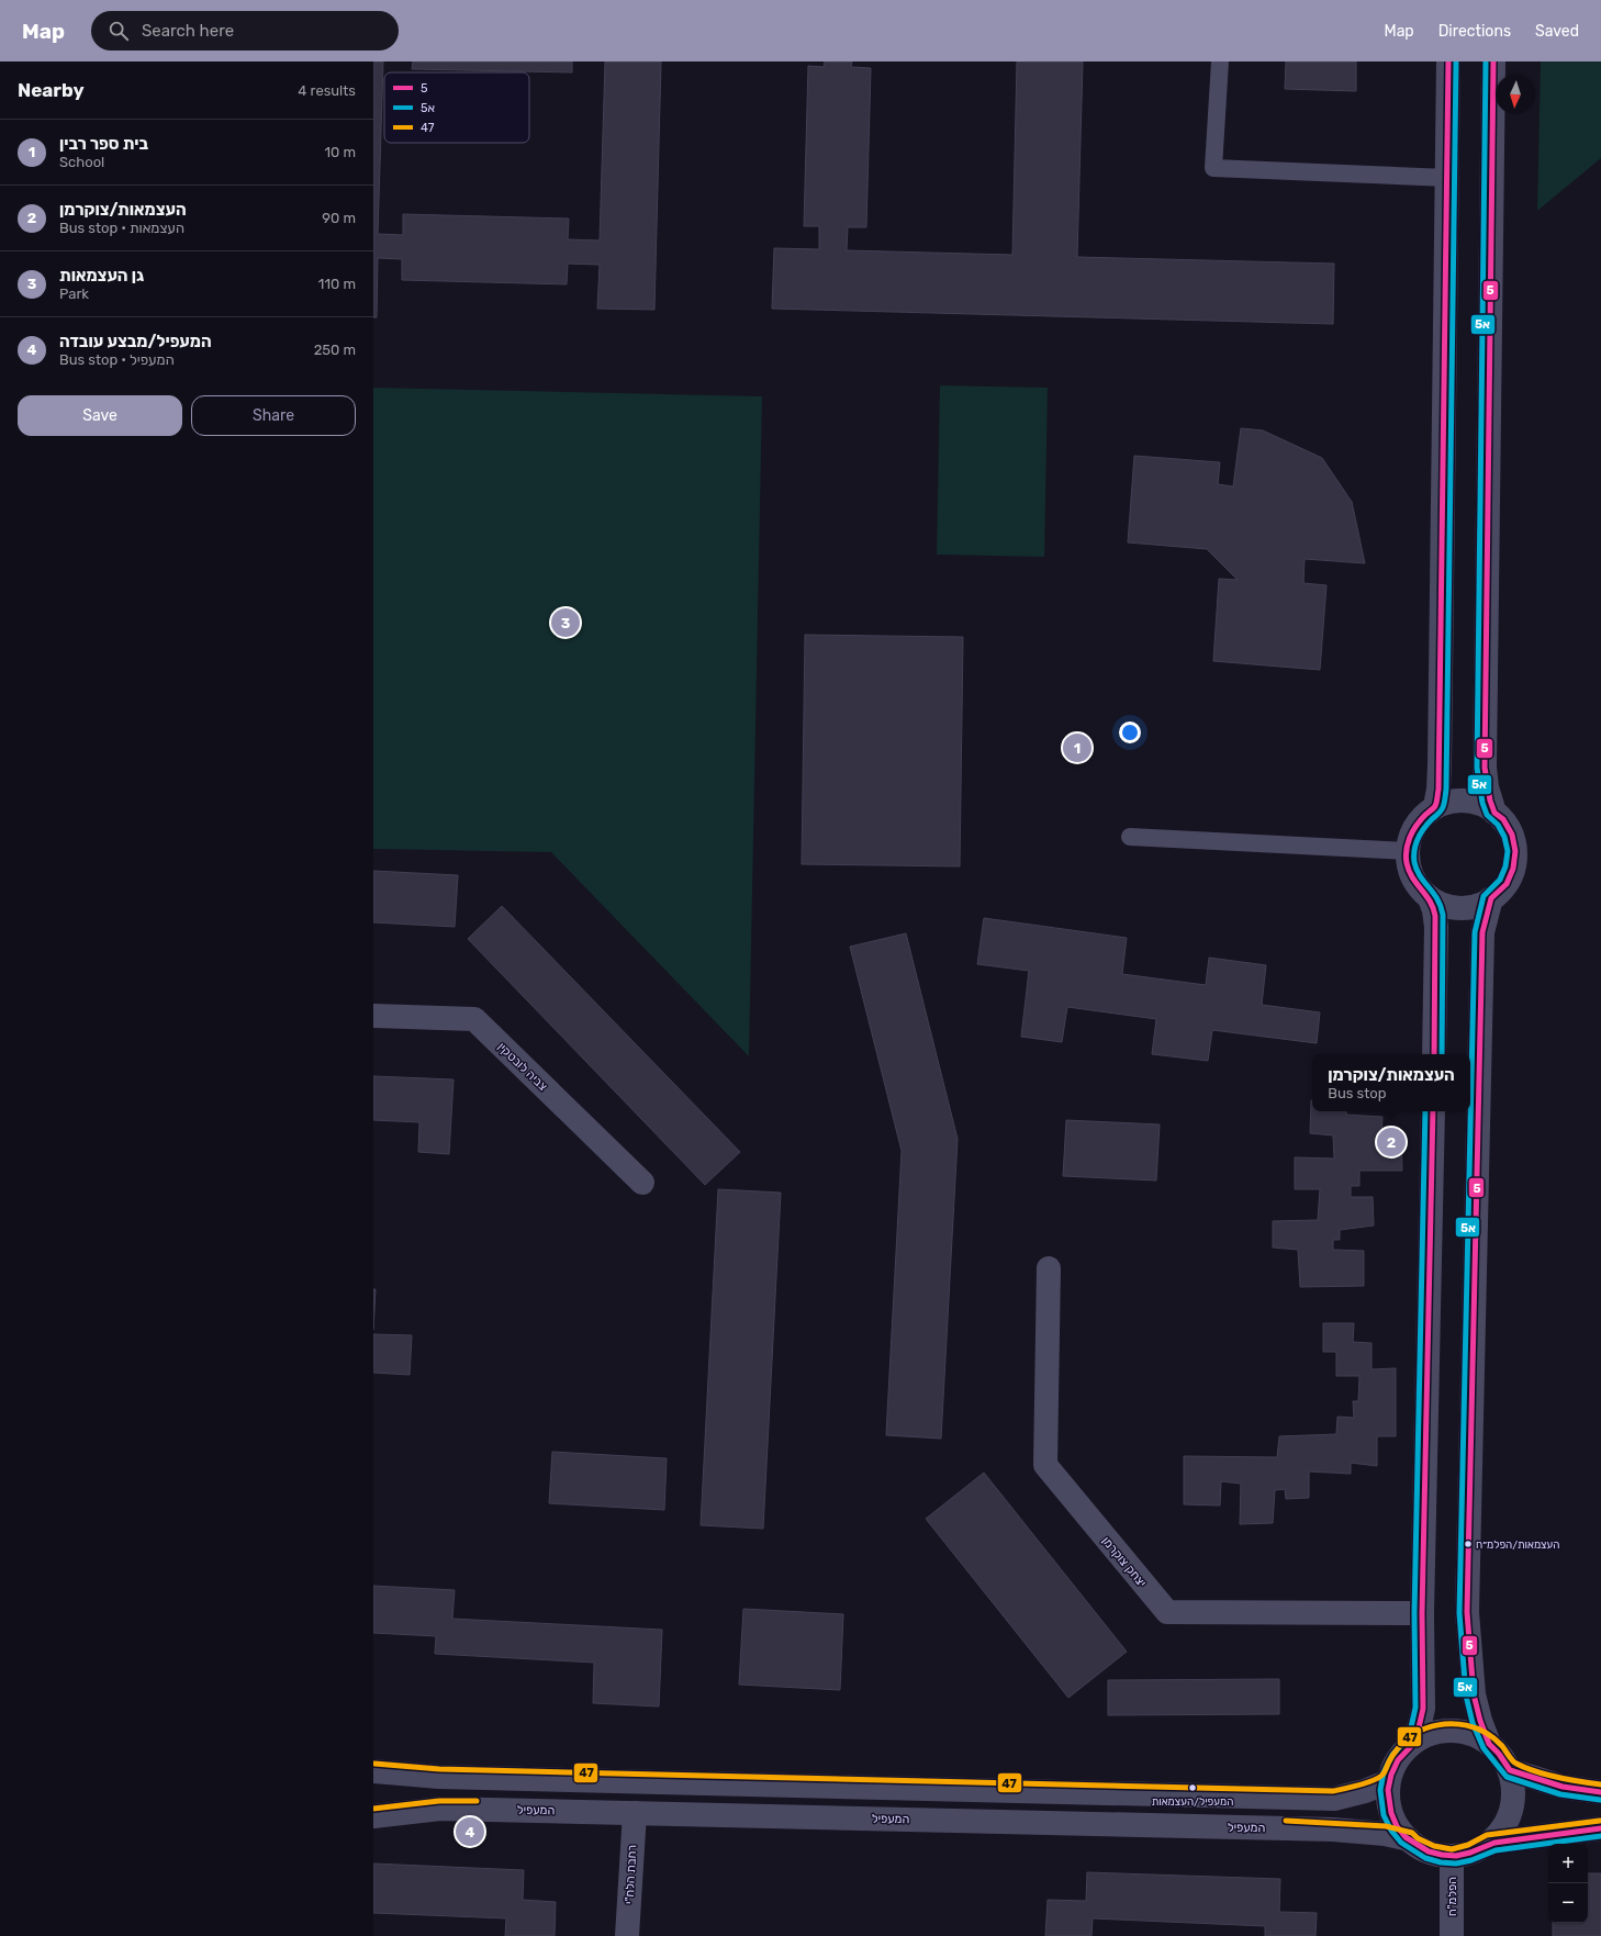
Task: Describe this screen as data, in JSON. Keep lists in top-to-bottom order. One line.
{"streets":{"street":["צביה לובטקין","יצחק צוקרמן","המעפיל","רחבת הלח\"י","הפלמ\"ח"]},"crossings":[["המעפיל","רחבת הלח\"י"],["המעפיל","הפלמ\"ח"]],"places":["העצמאות/הפלמ״ח","המעפיל/העצמאות"],"lines":["transit line 5","transit line 5א","transit line 47"],"legend":["5","5א","47"],"north":"bottom","page":{"header":"Map","search":"Search here","nav":["Map","Directions","Saved"],"heading":["Nearby","4 results"],"list":[{"mark":"1","name":"בית ספר רבין","note":"School","value":"10 m"},{"mark":"2","name":"העצמאות/צוקרמן","note":"Bus stop · העצמאות","value":"90 m"},{"mark":"3","name":"גן העצמאות","note":"Park","value":"110 m"},{"mark":"4","name":"המעפיל/מבצע עובדה","note":"Bus stop · המעפיל","value":"250 m"}],"buttons":["Save","Share"],"pins":["3","1","2","4"],"popup":["העצמאות/צוקרמן","Bus stop"],"map_buttons":["+","−"]}}
